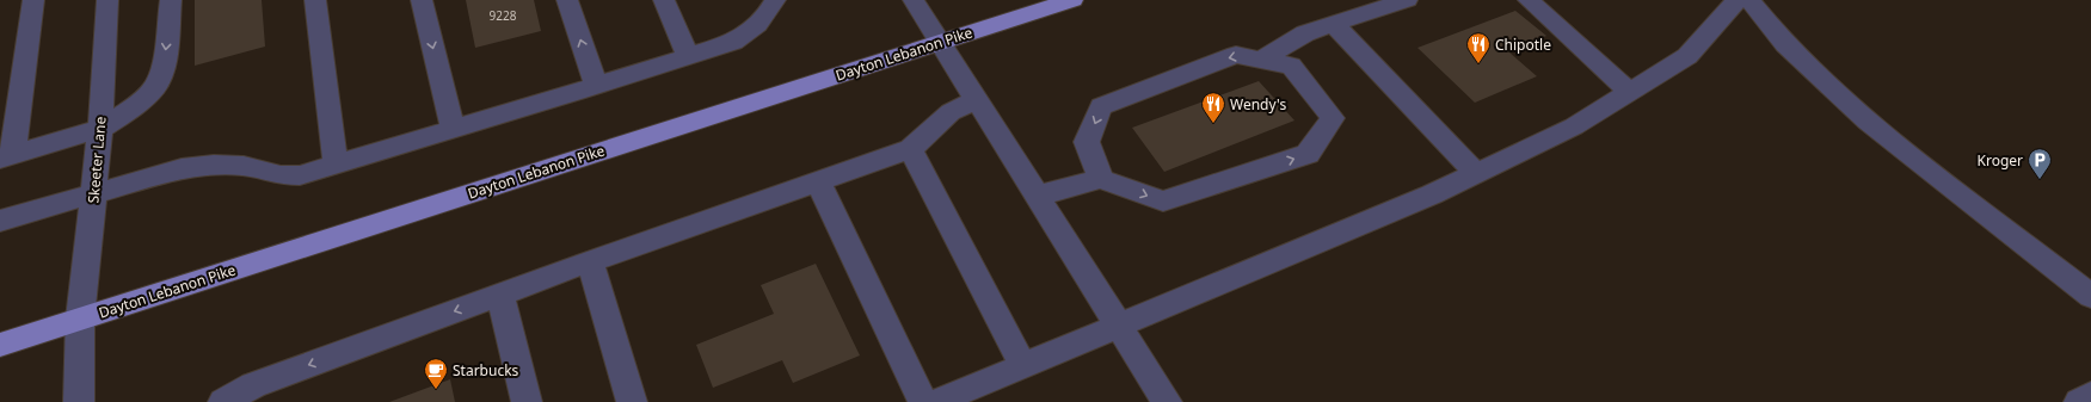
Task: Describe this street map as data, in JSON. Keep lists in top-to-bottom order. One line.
{"streets":{"main road":["Dayton Lebanon Pike"],"street":["Skeeter Lane"]},"crossings":[["Dayton Lebanon Pike","Skeeter Lane"]],"places":{"restaurant":["Chipotle","Wendy's"],"parking":["Kroger"],"cafe":["Starbucks"]},"house_numbers":["9228"]}
